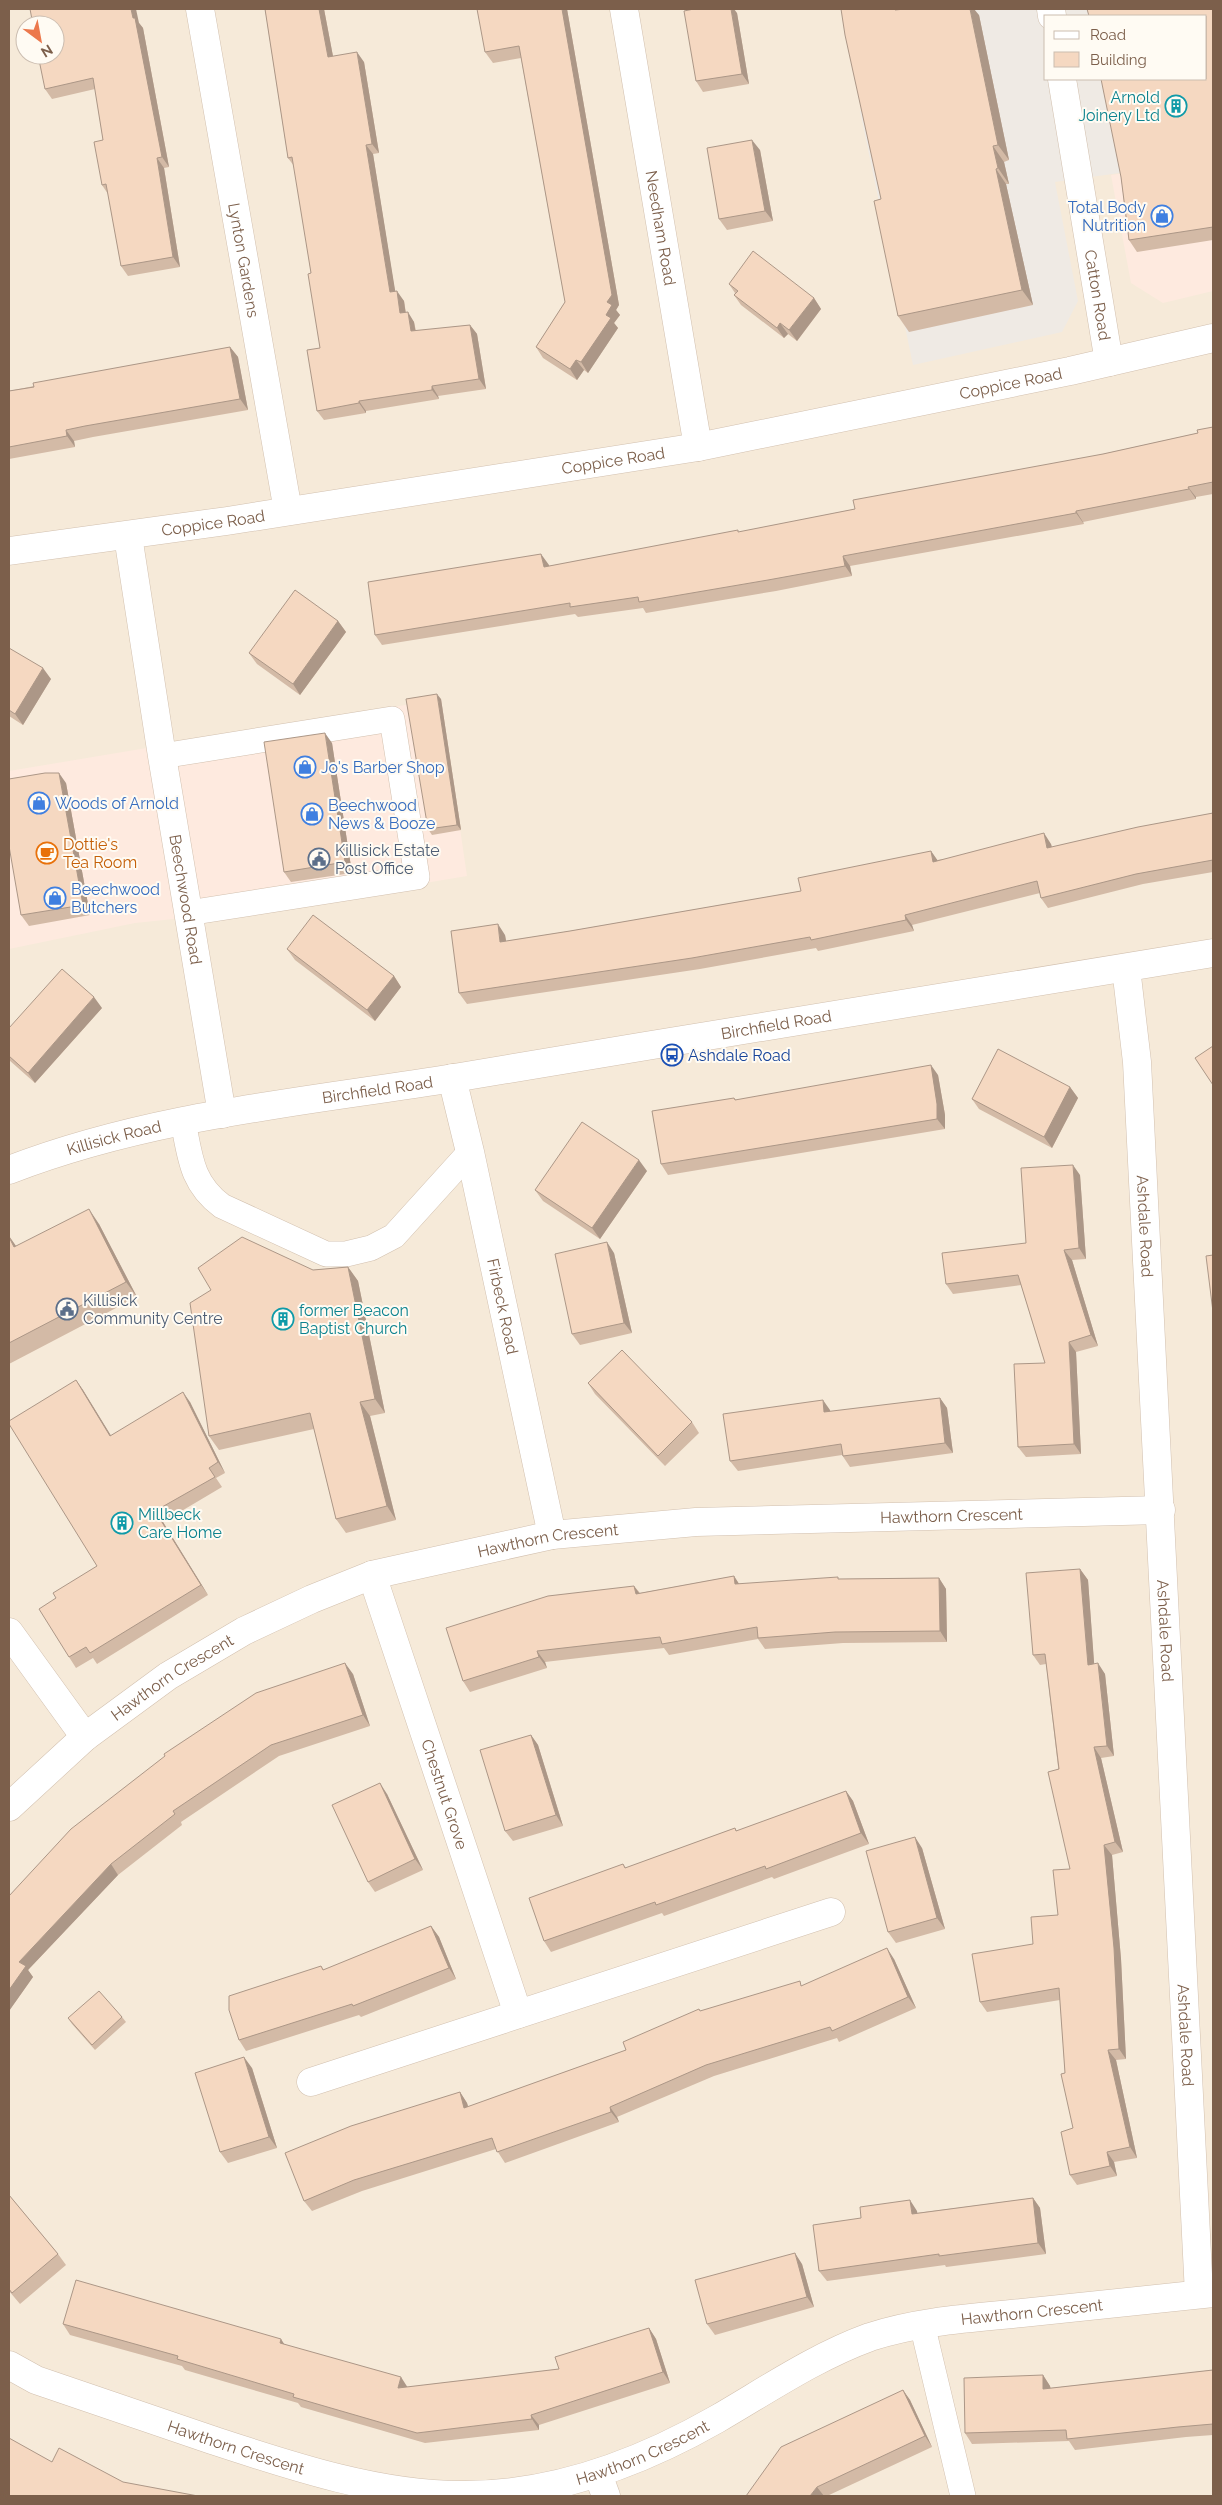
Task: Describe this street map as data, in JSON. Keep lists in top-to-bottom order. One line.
{"streets":{"street":["Needham Road","Lynton Gardens","Catton Road","Coppice Road","Beechwood Road","Birchfield Road","Killisick Road","Ashdale Road","Firbeck Road","Hawthorn Crescent","Chestnut Grove"]},"crossings":[["Needham Road","Coppice Road"],["Lynton Gardens","Coppice Road"],["Catton Road","Coppice Road"],["Coppice Road","Beechwood Road"],["Beechwood Road","Birchfield Road"],["Beechwood Road","Killisick Road"],["Birchfield Road","Killisick Road"],["Birchfield Road","Ashdale Road"],["Birchfield Road","Firbeck Road"],["Ashdale Road","Hawthorn Crescent"],["Firbeck Road","Hawthorn Crescent"],["Hawthorn Crescent","Chestnut Grove"]],"places":{"building":["Arnold Joinery Ltd","former Beacon Baptist Church","Millbeck Care Home"],"shop":["Total Body Nutrition","Jo's Barber Shop","Woods of Arnold","Beechwood News & Booze","Beechwood Butchers"],"cafe":["Dottie's Tea Room"],"public building":["Killisick Estate Post Office","Killisick Community Centre"],"bus stop":["Ashdale Road"]},"legend":["Road","Building"],"north":"bottom right"}
